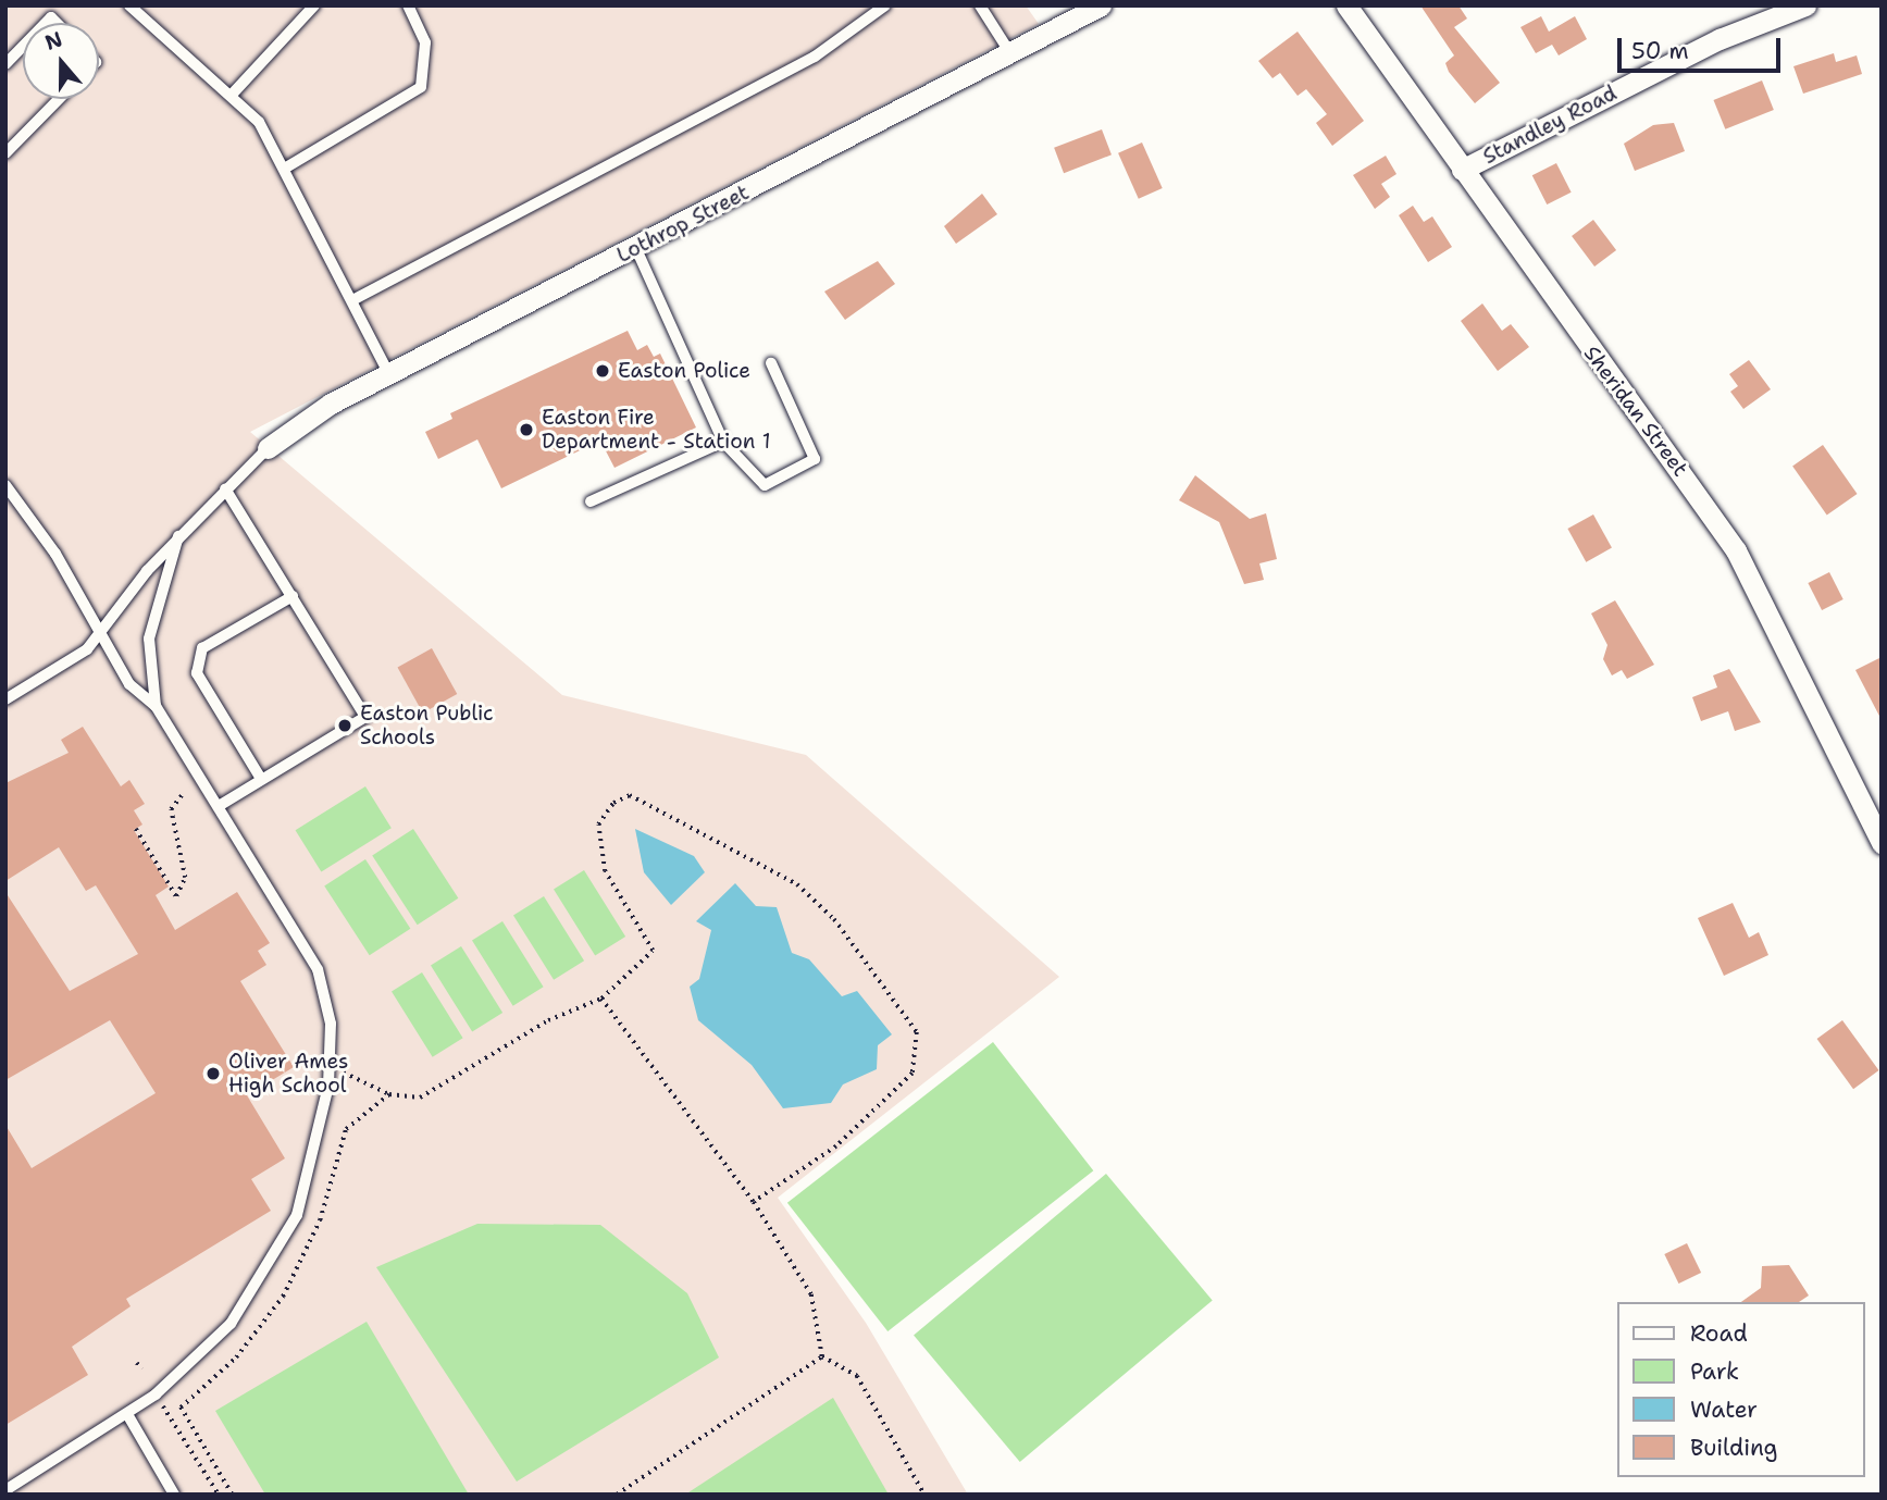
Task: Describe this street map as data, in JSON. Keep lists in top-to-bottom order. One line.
{"streets":{"street":["Standley Road","Lothrop Street","Sheridan Street"]},"crossings":[["Standley Road","Sheridan Street"]],"places":["Easton Police","Easton Fire Department - Station 1","Easton Public Schools","Oliver Ames High School"],"legend":["Road","Park","Water","Building"],"scale_bar":"50 m","north":"top"}
